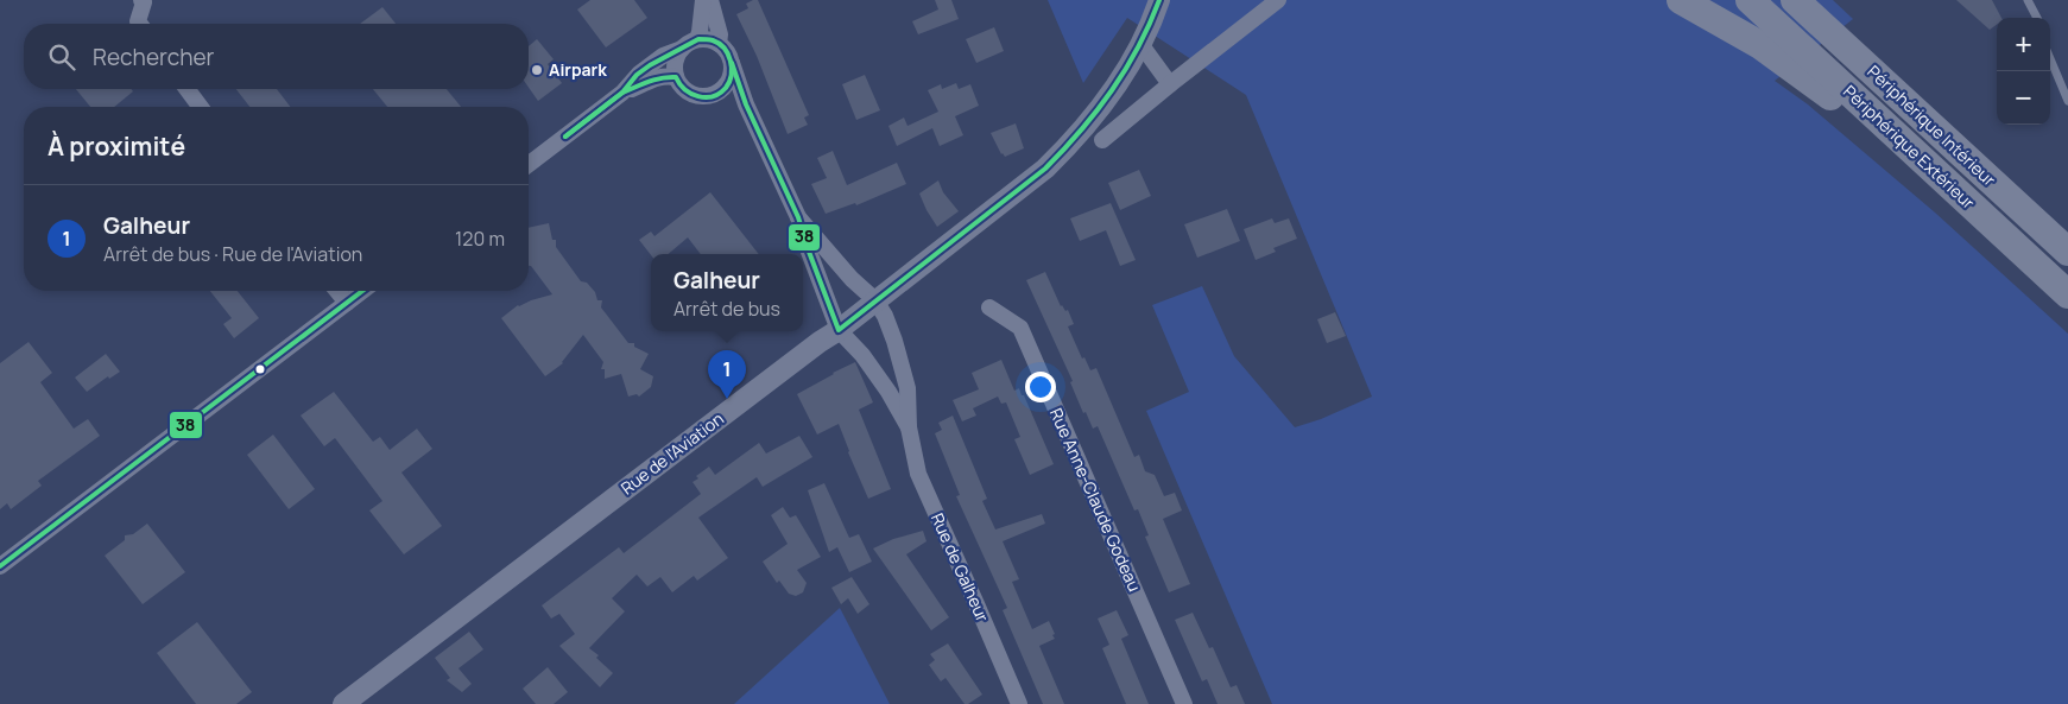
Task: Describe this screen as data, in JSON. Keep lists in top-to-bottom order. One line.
{"streets":{"highway":["Périphérique Intérieur","Périphérique Extérieur"],"street":["Rue de l'Aviation","Rue Anne-Claude Godeau","Rue de Galheur"]},"crossings":[["Rue de l'Aviation","Rue de Galheur"]],"places":["Airpark"],"lines":["transit line 38"],"page":{"map_buttons":["+","−"],"search":"Rechercher","heading":"À proximité","list":[{"mark":"1","name":"Galheur","note":"Arrêt de bus · Rue de l'Aviation","value":"120 m"}],"popup":["Galheur","Arrêt de bus"],"pins":"1"}}
